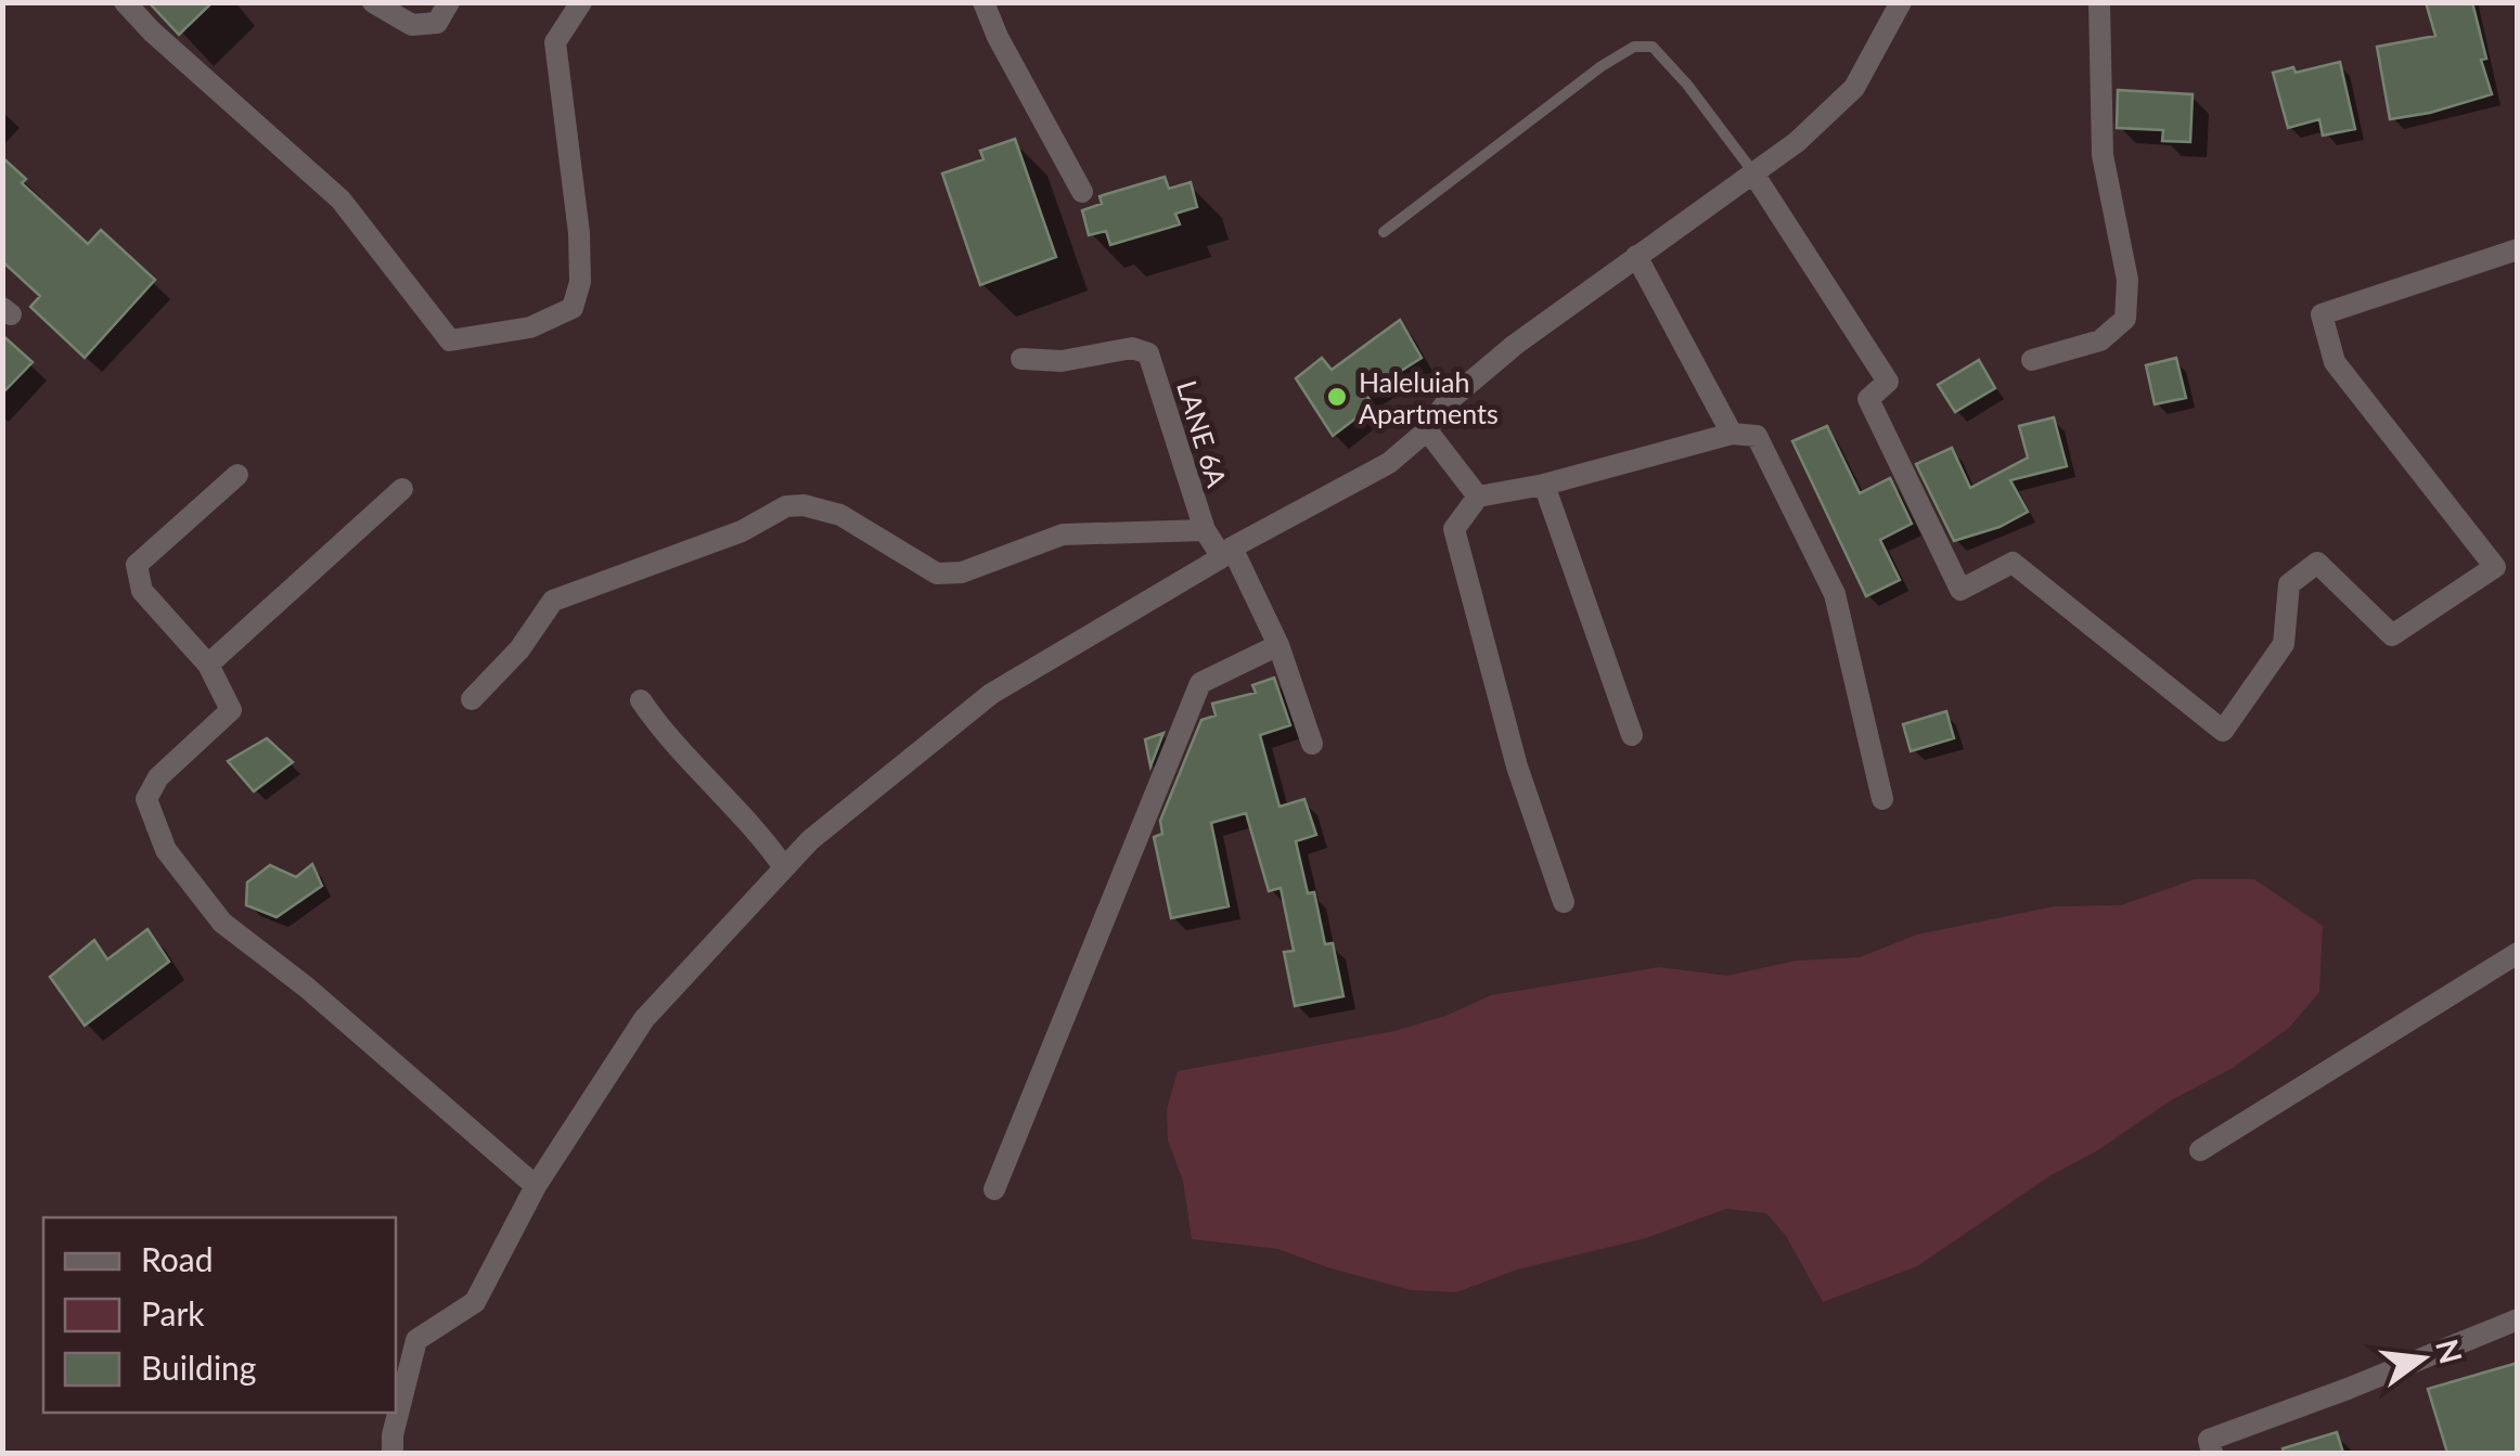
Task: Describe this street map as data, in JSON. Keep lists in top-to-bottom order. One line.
{"streets":{"street":["LANE 6A"]},"places":["Haleluiah Apartments"],"legend":["Road","Park","Building"],"north":"right"}
